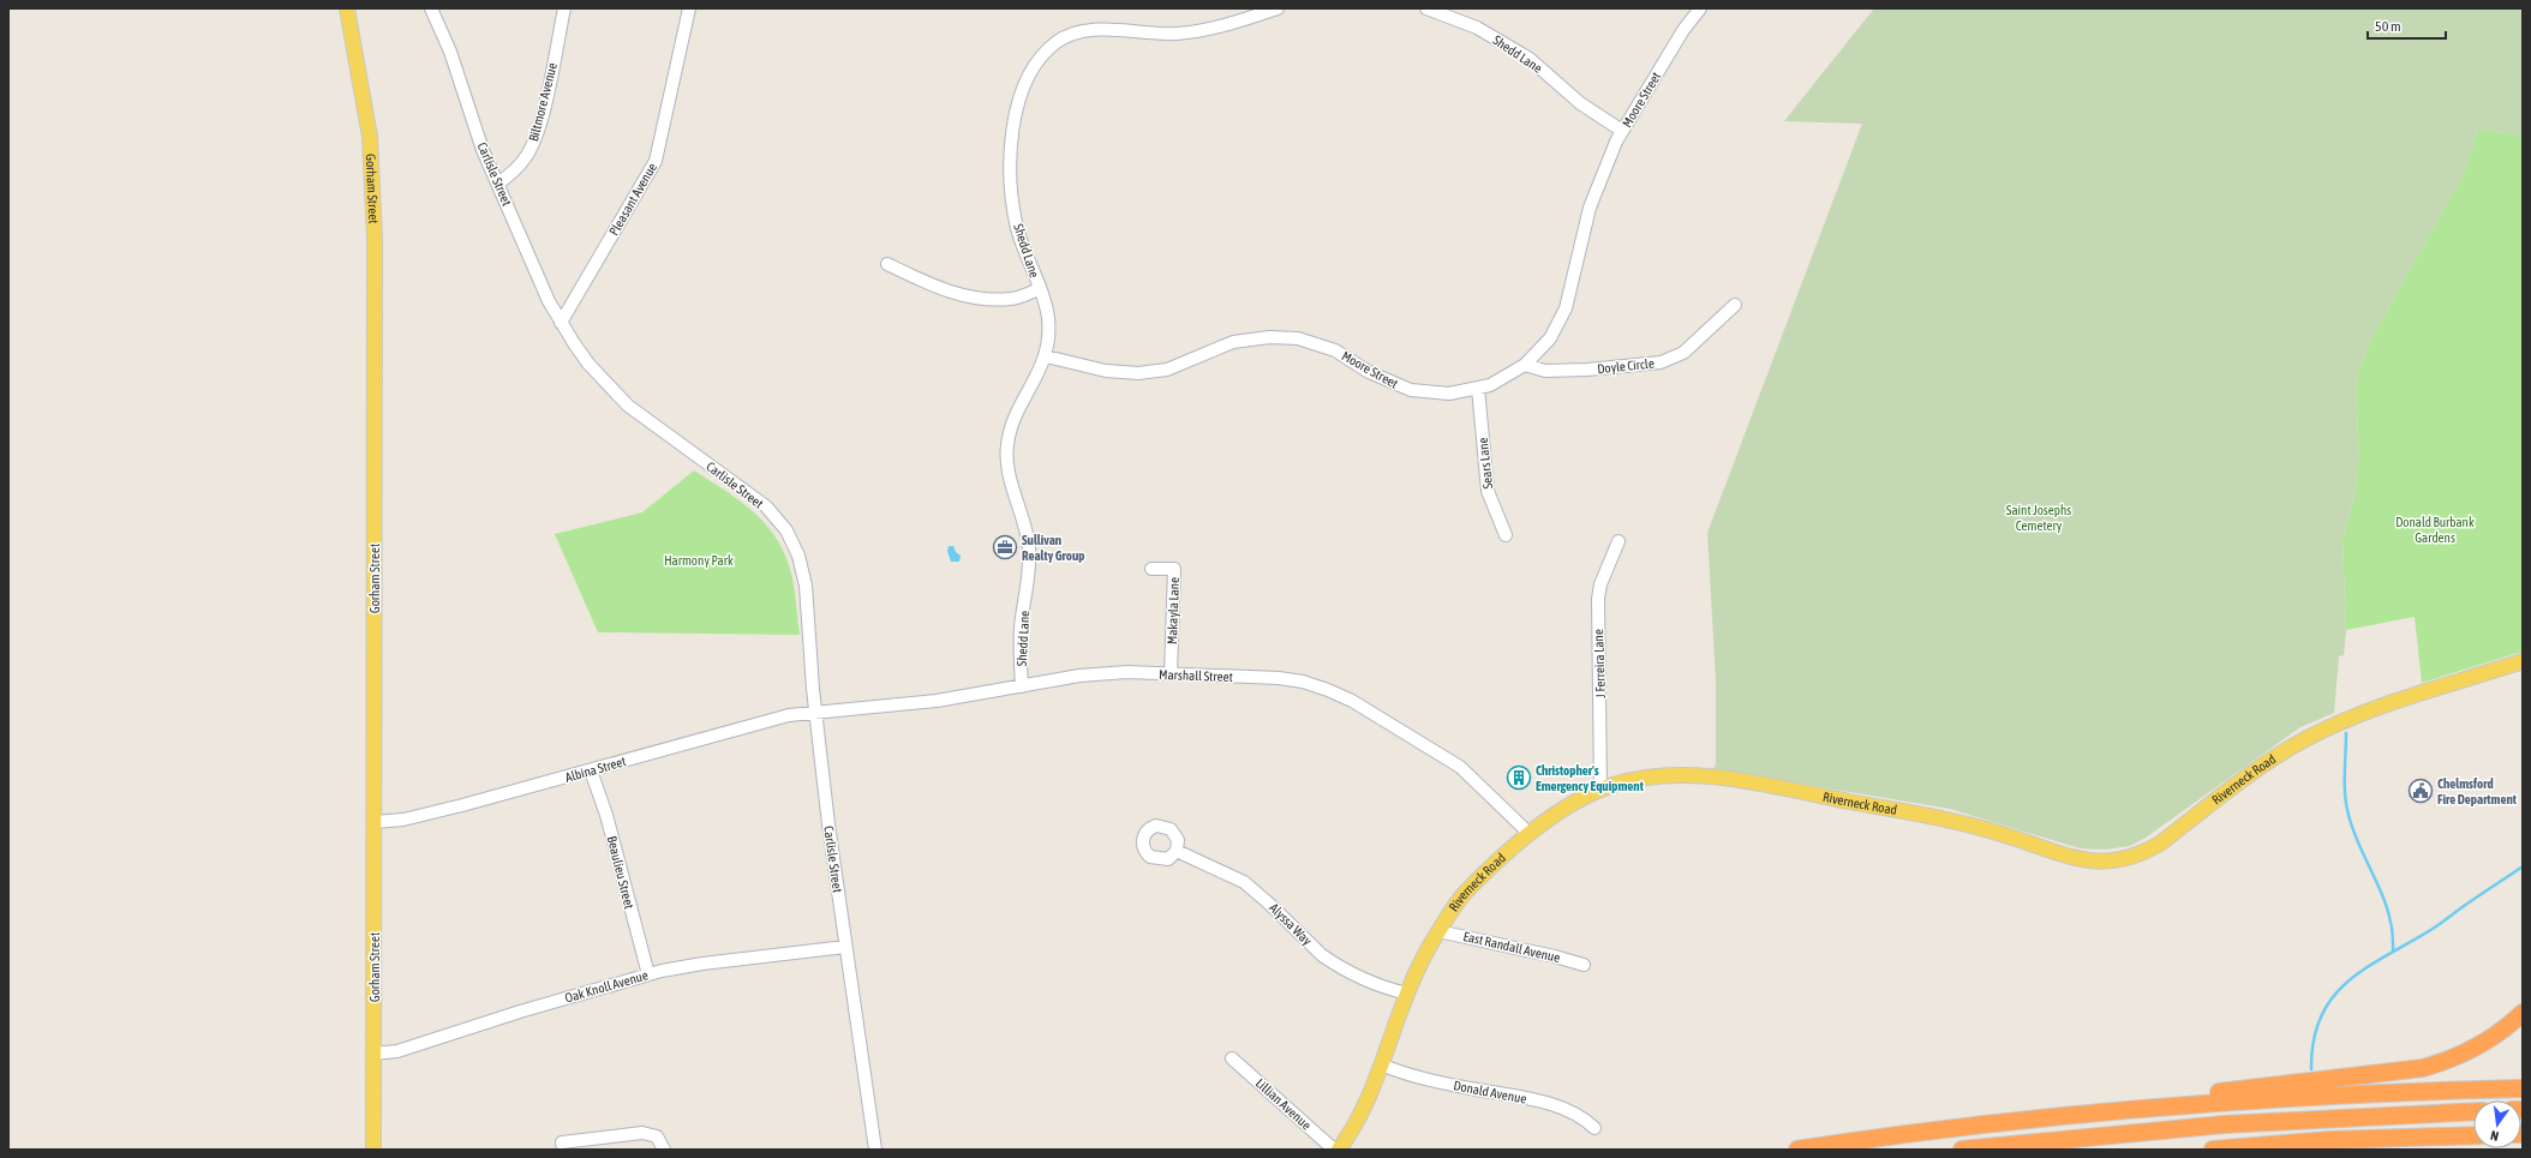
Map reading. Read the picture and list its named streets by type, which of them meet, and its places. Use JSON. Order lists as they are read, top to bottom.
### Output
{
  "streets": {
    "main road": ["Gorham Street", "Riverneck Road"],
    "street": [
      "Shedd Lane",
      "Moore Street",
      "Biltmore Avenue",
      "Carlisle Street",
      "Pleasant Avenue",
      "Doyle Circle",
      "Sears Lane",
      "Makayla Lane",
      "J Ferreira Lane",
      "Marshall Street",
      "Albina Street",
      "Beaulieu Street",
      "Alyssa Way",
      "East Randall Avenue",
      "Oak Knoll Avenue",
      "Donald Avenue",
      "Lillian Avenue"
    ]
  },
  "crossings": [
    ["Shedd Lane", "Moore Street"],
    ["Shedd Lane", "Marshall Street"],
    ["Moore Street", "Doyle Circle"],
    ["Moore Street", "Sears Lane"],
    ["Biltmore Avenue", "Carlisle Street"],
    ["Carlisle Street", "Pleasant Avenue"],
    ["Carlisle Street", "Marshall Street"],
    ["Carlisle Street", "Albina Street"],
    ["Carlisle Street", "Oak Knoll Avenue"],
    ["Gorham Street", "Albina Street"],
    ["Gorham Street", "Oak Knoll Avenue"],
    ["Makayla Lane", "Marshall Street"],
    ["J Ferreira Lane", "Riverneck Road"],
    ["Marshall Street", "Albina Street"],
    ["Marshall Street", "Riverneck Road"],
    ["Albina Street", "Beaulieu Street"],
    ["Riverneck Road", "Alyssa Way"],
    ["Riverneck Road", "East Randall Avenue"],
    ["Riverneck Road", "Donald Avenue"],
    ["Beaulieu Street", "Oak Knoll Avenue"]
  ],
  "parks": ["Saint Josephs Cemetery", "Donald Burbank Gardens", "Harmony Park"],
  "places": {
    "office": ["Sullivan Realty Group"],
    "building": ["Christopher's Emergency Equipment"],
    "public building": ["Chelmsford Fire Department"]
  },
  "scale_bar": "50 m",
  "north": "bottom"
}
